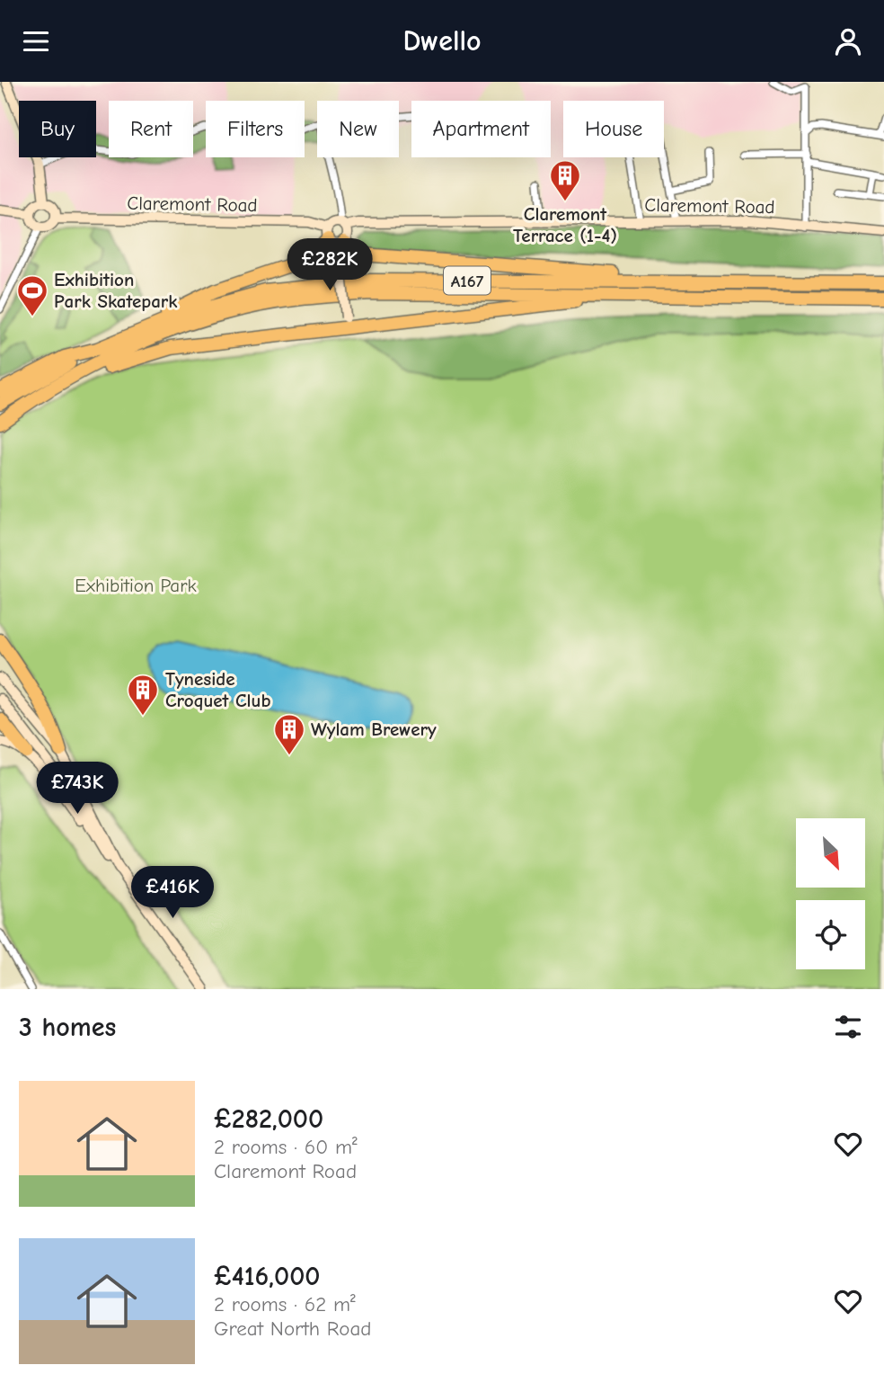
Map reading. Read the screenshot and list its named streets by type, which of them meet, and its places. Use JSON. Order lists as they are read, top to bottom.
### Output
{
  "streets": {
    "highway": ["A167"],
    "main road": ["Claremont Road"]
  },
  "parks": ["Exhibition Park"],
  "places": {
    "building": ["Claremont Terrace (1-4)", "Tyneside Croquet Club", "Wylam Brewery"],
    "sports": ["Exhibition Park Skatepark"]
  },
  "north": "bottom right",
  "page": {
    "header": "Dwello",
    "chip": [
      "Buy",
      "Rent",
      "Filters",
      "New",
      "Apartment",
      "House"
    ],
    "price": ["£282K", "£743K", "£416K"],
    "heading": "3 homes",
    "list": [
      {
        "name": "£282,000",
        "note": "2 rooms · 60 m² · Claremont Road"
      },
      {
        "name": "£416,000",
        "note": "2 rooms · 62 m² · Great North Road"
      }
    ]
  }
}
